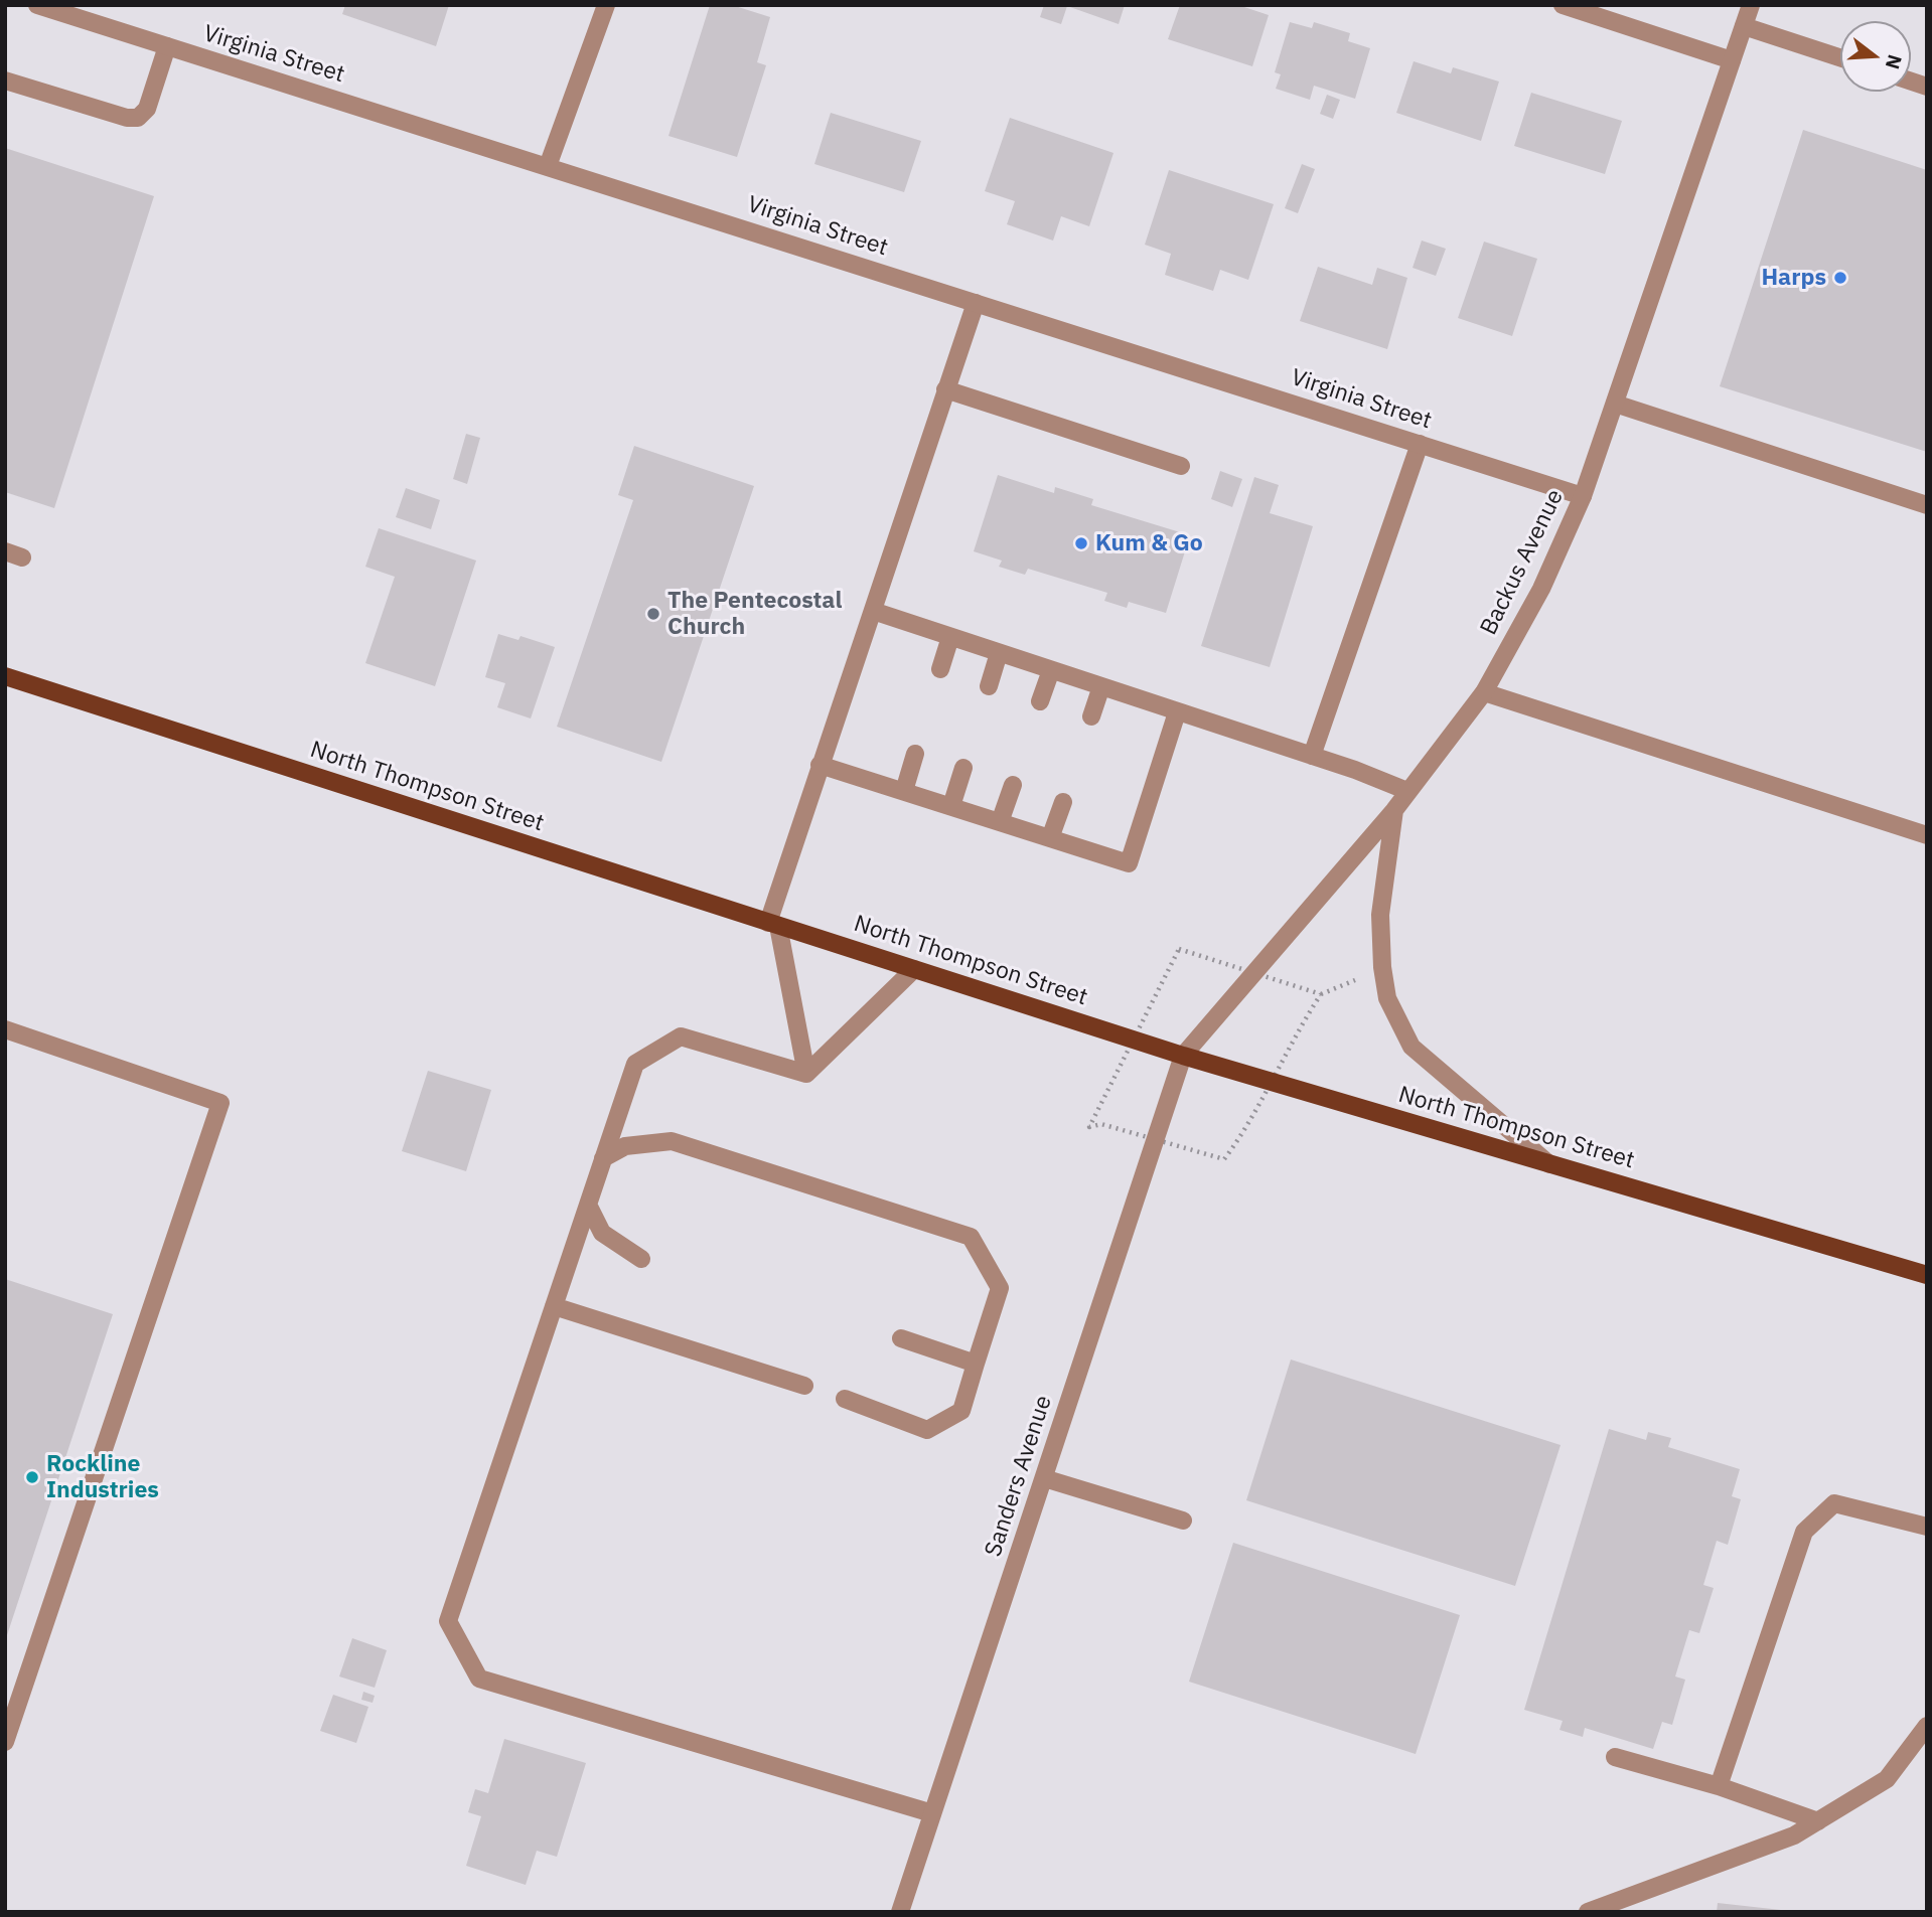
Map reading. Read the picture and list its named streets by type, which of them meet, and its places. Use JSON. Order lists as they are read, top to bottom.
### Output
{
  "streets": {
    "main road": ["North Thompson Street"],
    "street": ["Virginia Street", "Backus Avenue", "Sanders Avenue"]
  },
  "crossings": [
    ["Virginia Street", "Backus Avenue"],
    ["Backus Avenue", "North Thompson Street"],
    ["Backus Avenue", "Sanders Avenue"],
    ["North Thompson Street", "Sanders Avenue"]
  ],
  "places": [
    "Harps",
    "Kum & Go",
    "The Pentecostal Church",
    "Rockline Industries"
  ],
  "north": "right"
}
